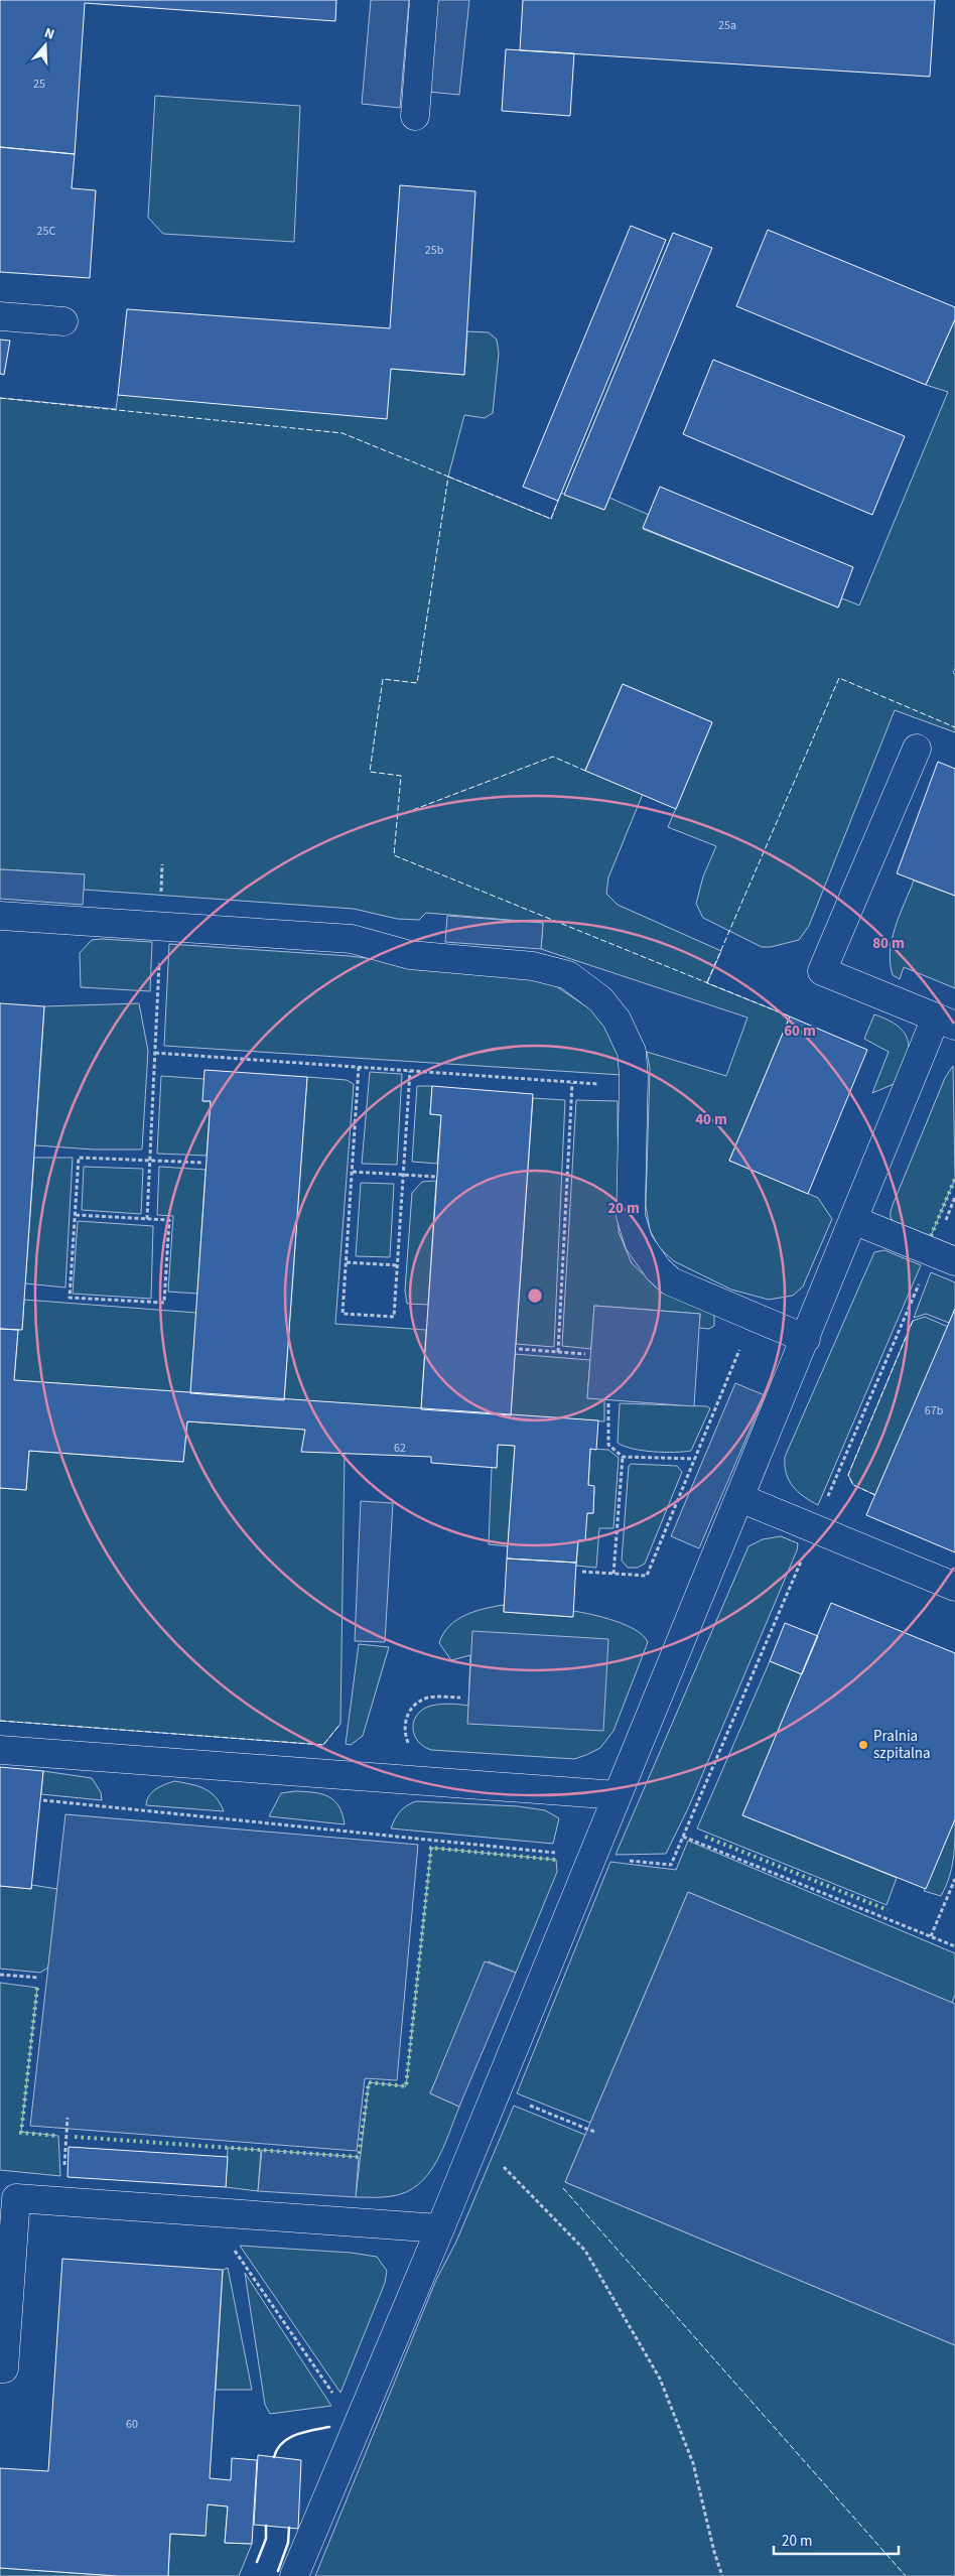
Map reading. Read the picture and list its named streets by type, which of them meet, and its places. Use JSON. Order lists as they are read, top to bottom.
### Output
{
  "places": ["Pralnia szpitalna"],
  "house_numbers": [
    "25a",
    "25",
    "25C",
    "25b",
    "67b",
    "62",
    "60"
  ],
  "scale_bar": "20 m",
  "north": "top",
  "rings": [
    "80 m",
    "60 m",
    "40 m",
    "20 m"
  ]
}
